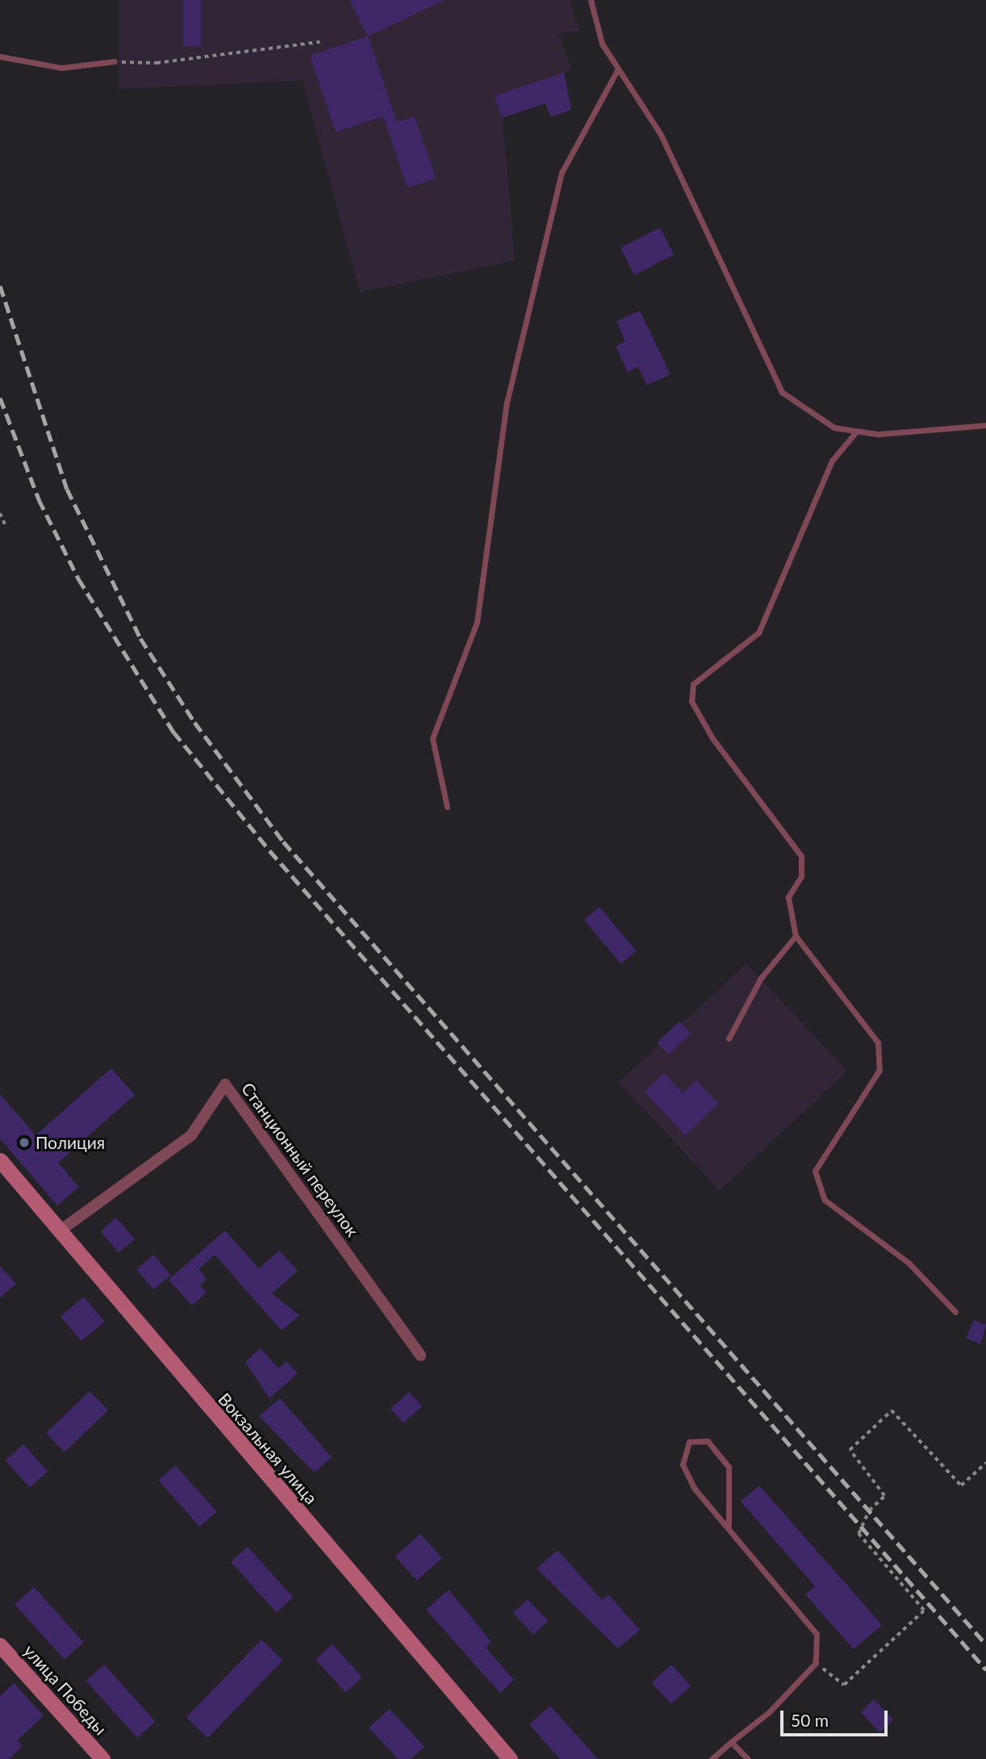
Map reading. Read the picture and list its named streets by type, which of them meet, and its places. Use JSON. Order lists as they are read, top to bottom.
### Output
{
  "streets": {
    "street": ["Станционный переулок", "Вокзальная улица", "улица Победы"]
  },
  "crossings": [
    ["Станционный переулок", "Вокзальная улица"]
  ],
  "places": ["Полиция"],
  "scale_bar": "50 m"
}
